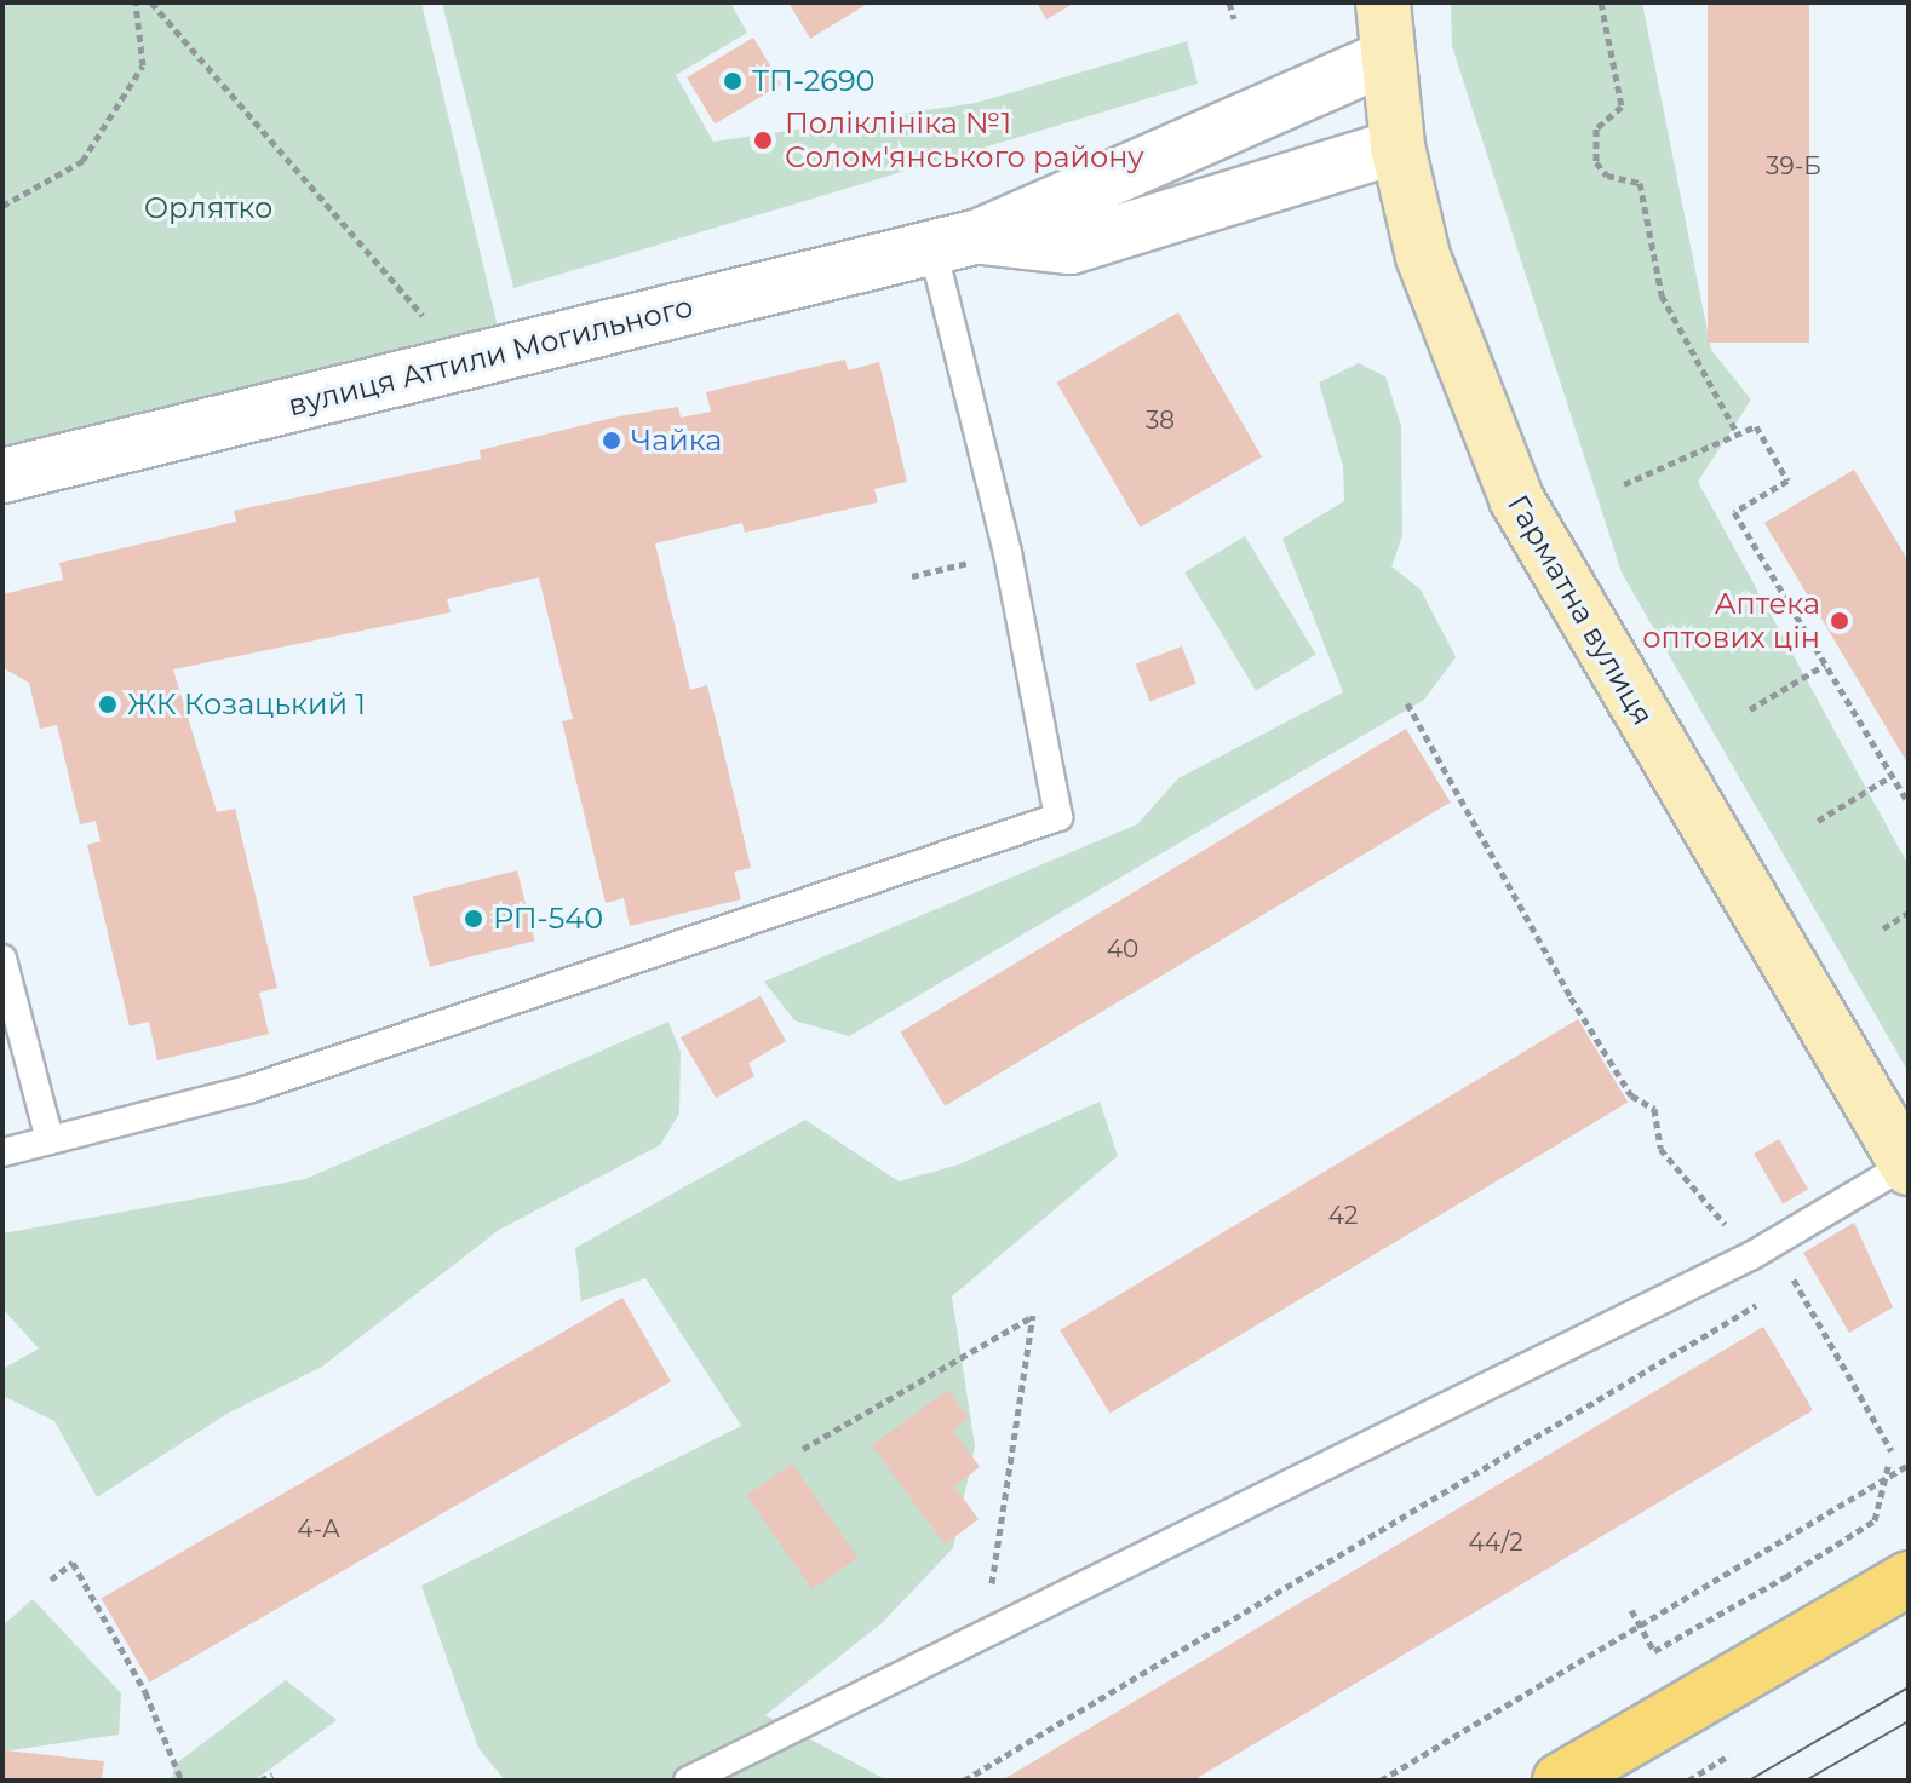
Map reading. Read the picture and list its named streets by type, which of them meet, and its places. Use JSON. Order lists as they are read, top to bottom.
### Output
{
  "streets": {
    "street": ["вулиця Аттили Могильного", "Гарматна вулиця"]
  },
  "crossings": [
    ["вулиця Аттили Могильного", "Гарматна вулиця"]
  ],
  "parks": ["Орлятко"],
  "places": [
    "ТП-2690",
    "Поліклініка №1 Солом'янського району",
    "Чайка",
    "Аптека оптових цін",
    "ЖК Козацький 1",
    "РП-540"
  ],
  "house_numbers": [
    "39-Б",
    "38",
    "40",
    "42",
    "4-А",
    "44/2"
  ]
}
